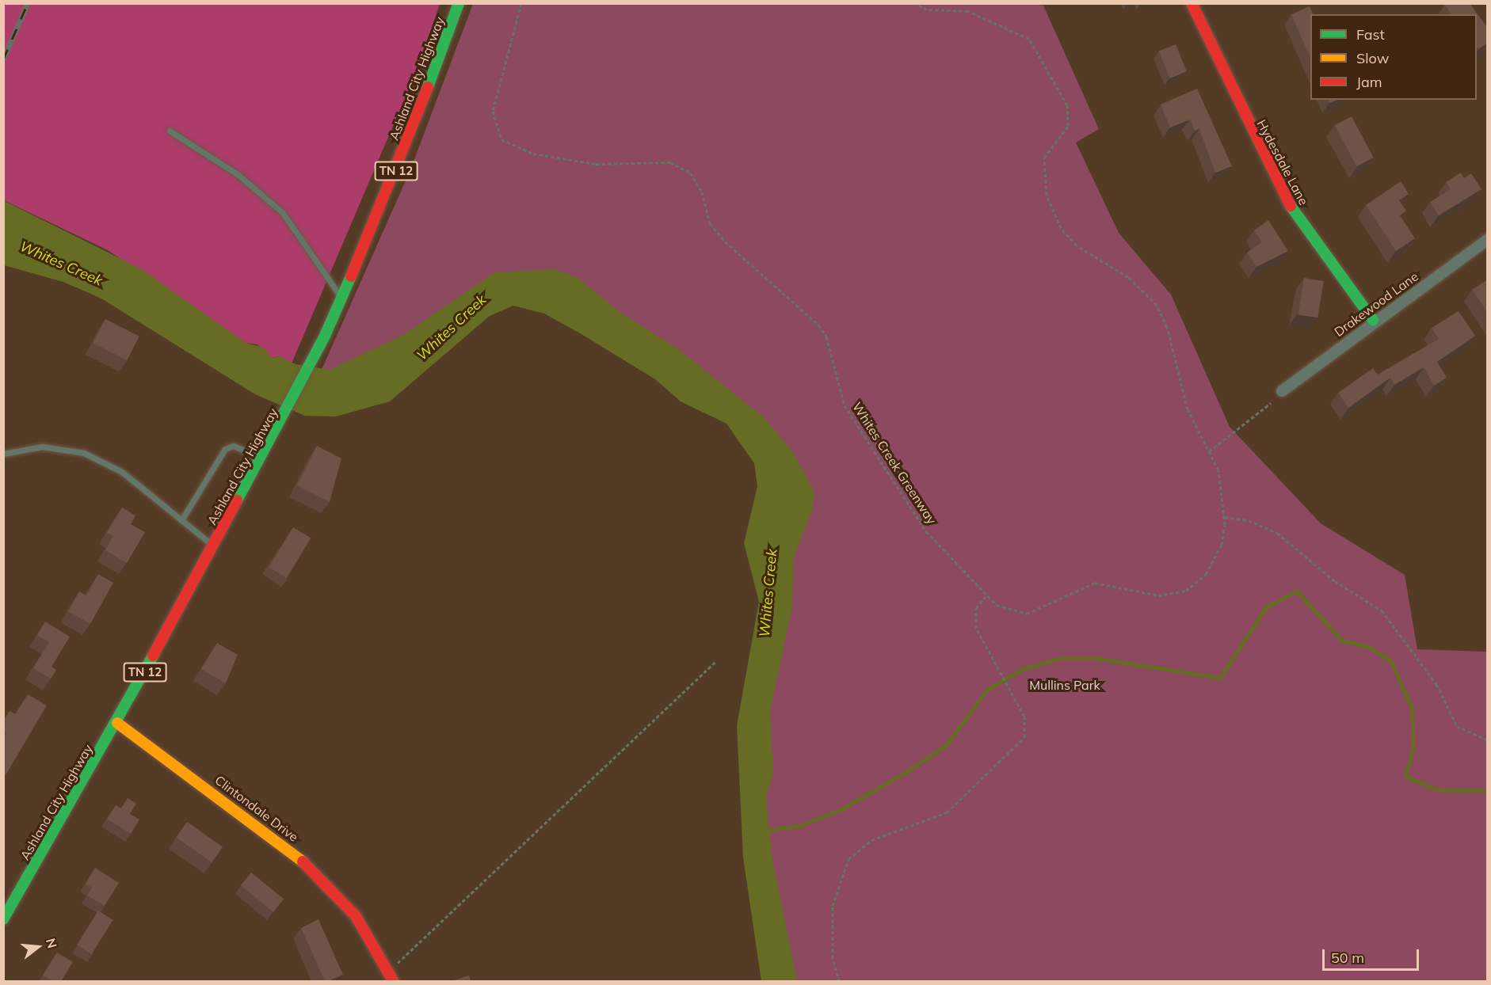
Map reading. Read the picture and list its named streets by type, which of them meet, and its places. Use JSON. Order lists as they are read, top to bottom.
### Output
{
  "streets": {
    "main road": [
      "Ashland City Highway",
      "Hydesdale Lane",
      "TN 12",
      "Clintondale Drive"
    ],
    "street": ["Drakewood Lane"],
    "path": ["Whites Creek Greenway"]
  },
  "crossings": [
    ["Ashland City Highway", "Clintondale Drive"],
    ["Hydesdale Lane", "Drakewood Lane"]
  ],
  "water": ["Whites Creek"],
  "parks": ["Mullins Park"],
  "legend": ["Fast", "Slow", "Jam"],
  "scale_bar": "50 m",
  "north": "right"
}
